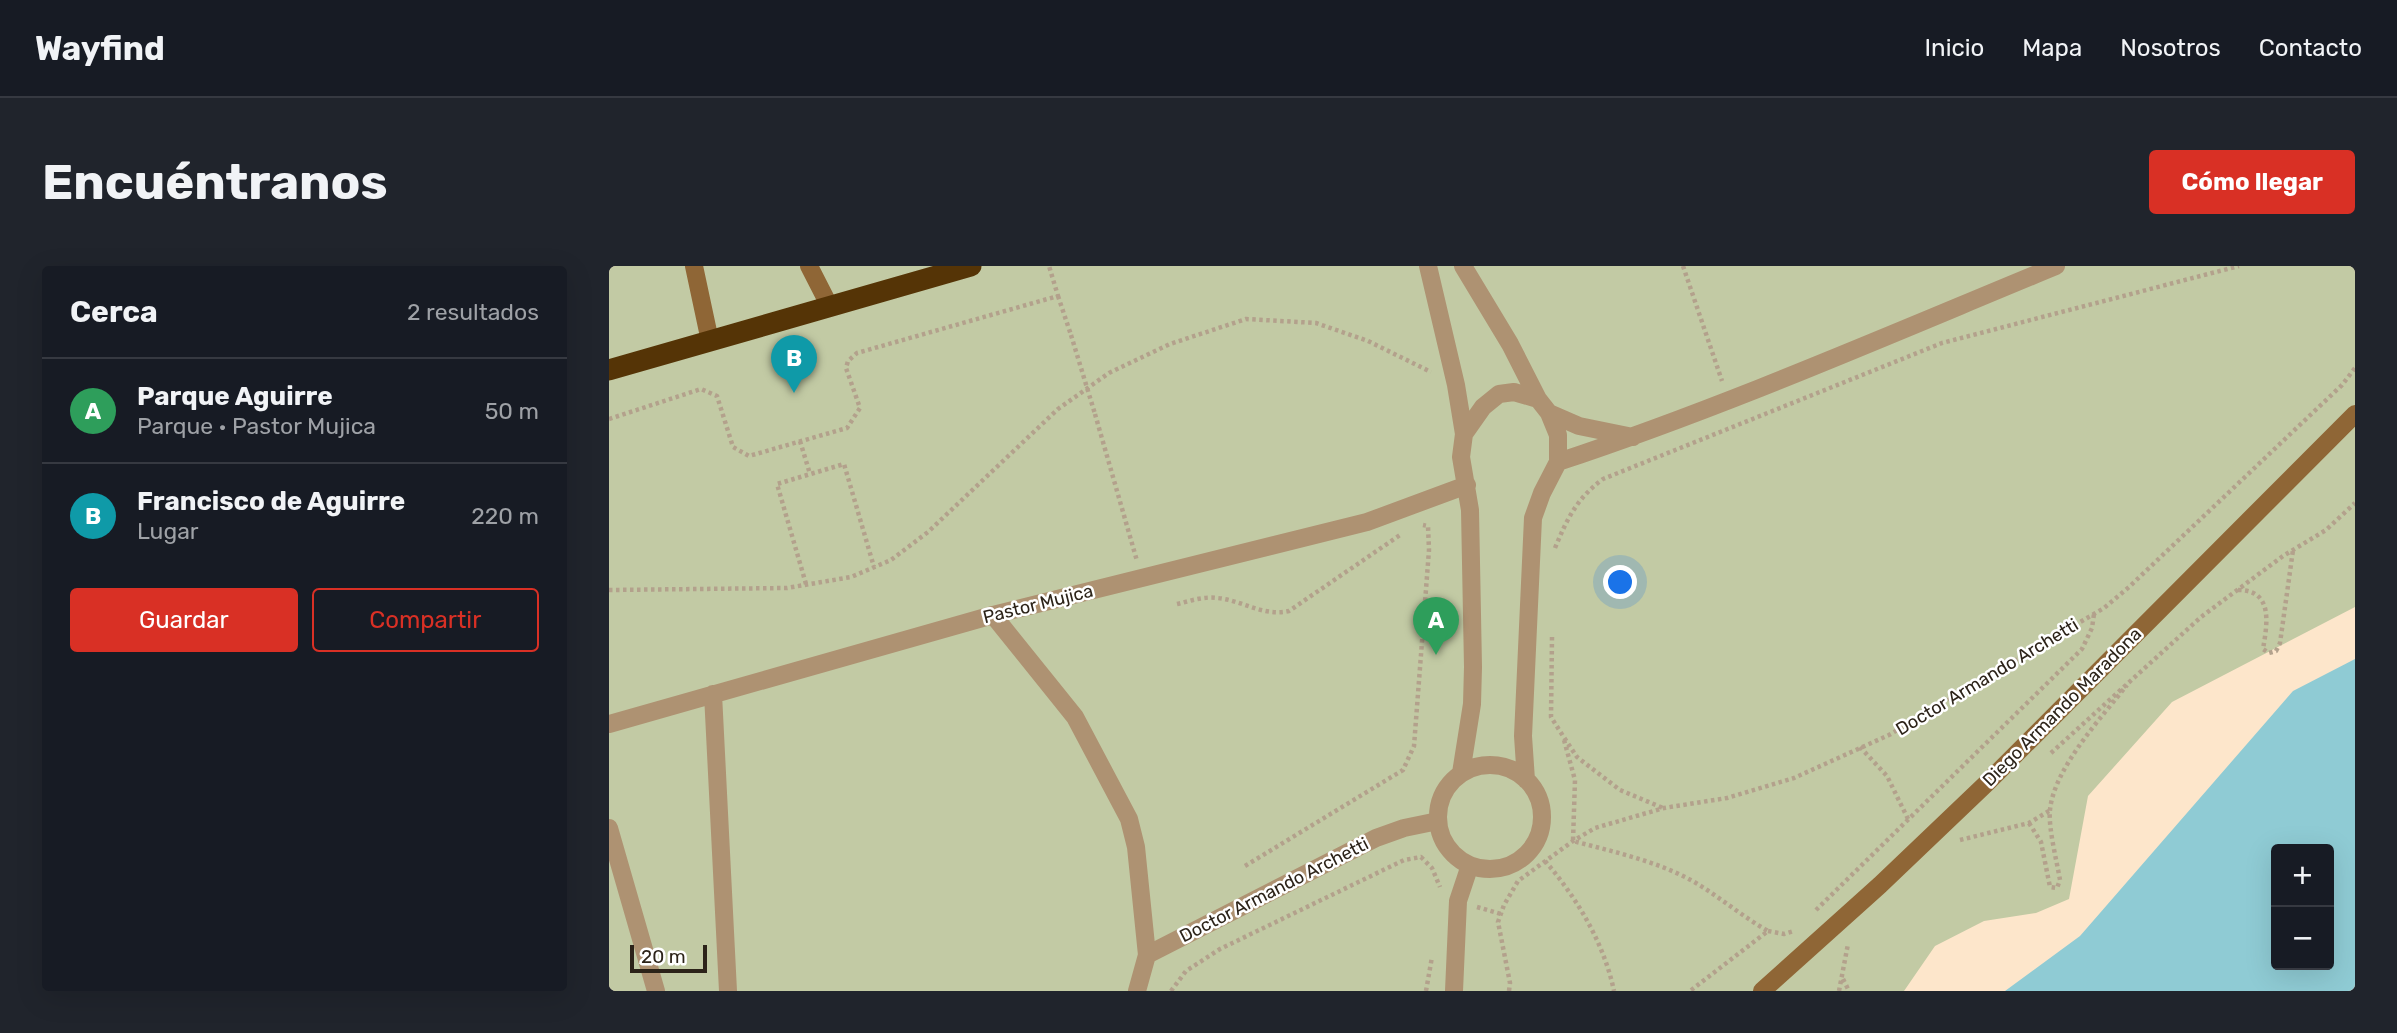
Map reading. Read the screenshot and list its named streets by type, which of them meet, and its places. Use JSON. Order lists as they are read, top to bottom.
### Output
{
  "streets": {
    "main road": ["Diego Armando Maradona"],
    "street": ["Pastor Mujica", "Doctor Armando Archetti"]
  },
  "scale_bar": "20 m",
  "page": {
    "header": "Wayfind",
    "nav": [
      "Inicio",
      "Mapa",
      "Nosotros",
      "Contacto"
    ],
    "buttons": [
      "Cómo llegar",
      ["Guardar", "Compartir"]
    ],
    "title": "Encuéntranos",
    "heading": ["Cerca", "2 resultados"],
    "pins": ["B", "A"],
    "list": [
      {
        "mark": "A",
        "name": "Parque Aguirre",
        "note": "Parque · Pastor Mujica",
        "value": "50 m"
      },
      {
        "mark": "B",
        "name": "Francisco de Aguirre",
        "note": "Lugar",
        "value": "220 m"
      }
    ],
    "map_buttons": ["+", "−"],
    "scale": "20 m"
  }
}
